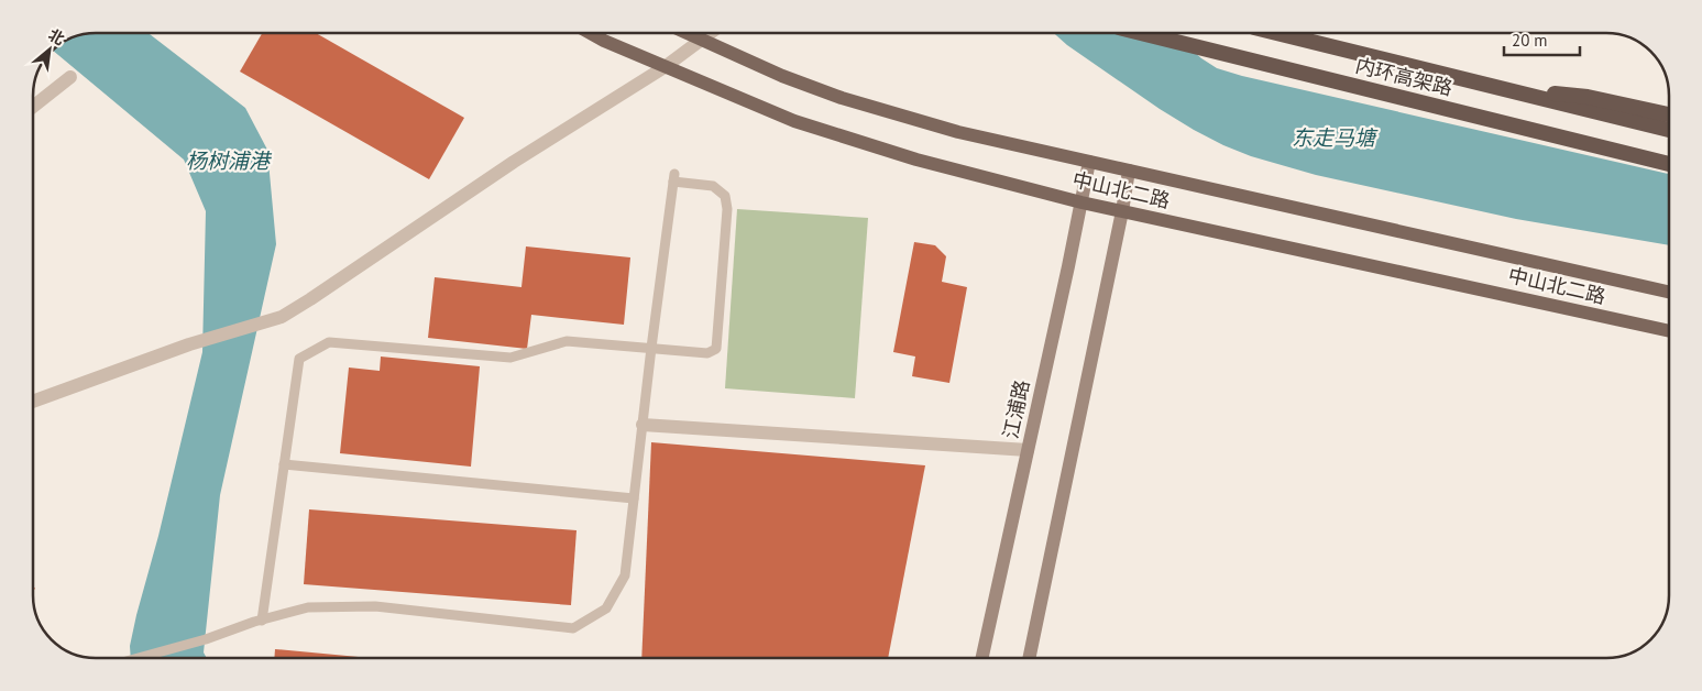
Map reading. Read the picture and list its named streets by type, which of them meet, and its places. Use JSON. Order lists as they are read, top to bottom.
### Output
{
  "streets": {
    "highway": ["内环高架路"],
    "main road": ["中山北二路", "江浦路"]
  },
  "crossings": [
    ["中山北二路", "江浦路"]
  ],
  "water": ["东走马塘", "杨树浦港"],
  "scale_bar": "20 m",
  "north": "top right"
}
